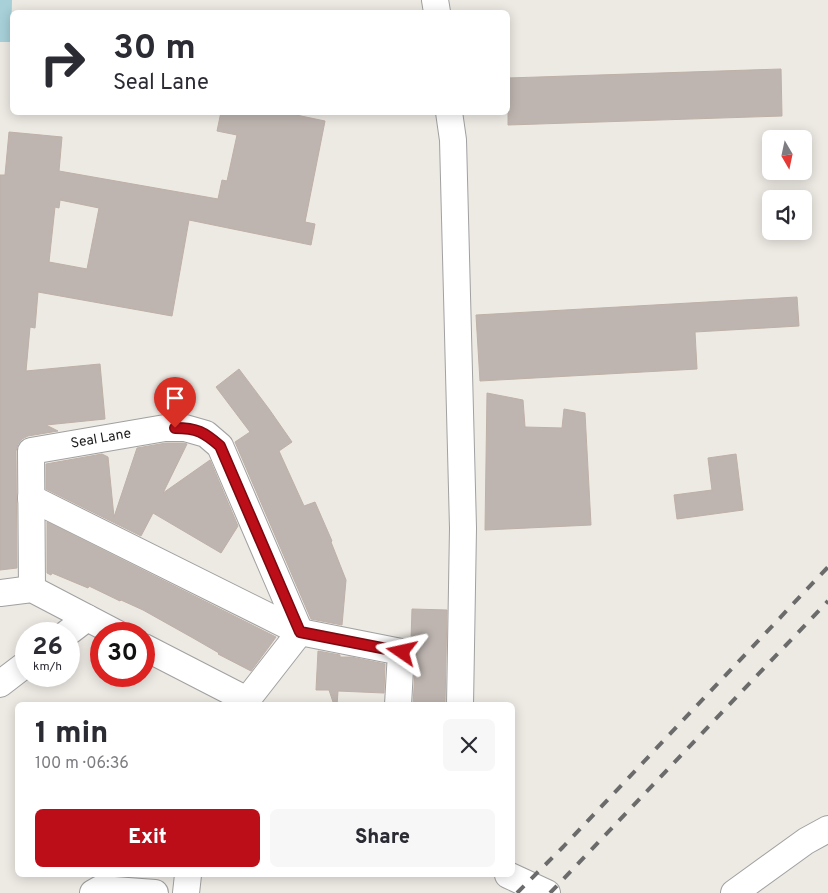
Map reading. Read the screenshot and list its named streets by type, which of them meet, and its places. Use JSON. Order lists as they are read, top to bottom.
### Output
{
  "streets": {
    "street": ["Seal Lane"]
  },
  "north": "bottom",
  "page": {
    "turn": ["30 m", "Seal Lane"],
    "speed": "26 km/h",
    "limit": "30",
    "heading": ["1 min", "100 m · 06:36"],
    "buttons": ["Exit", "Share"]
  }
}
